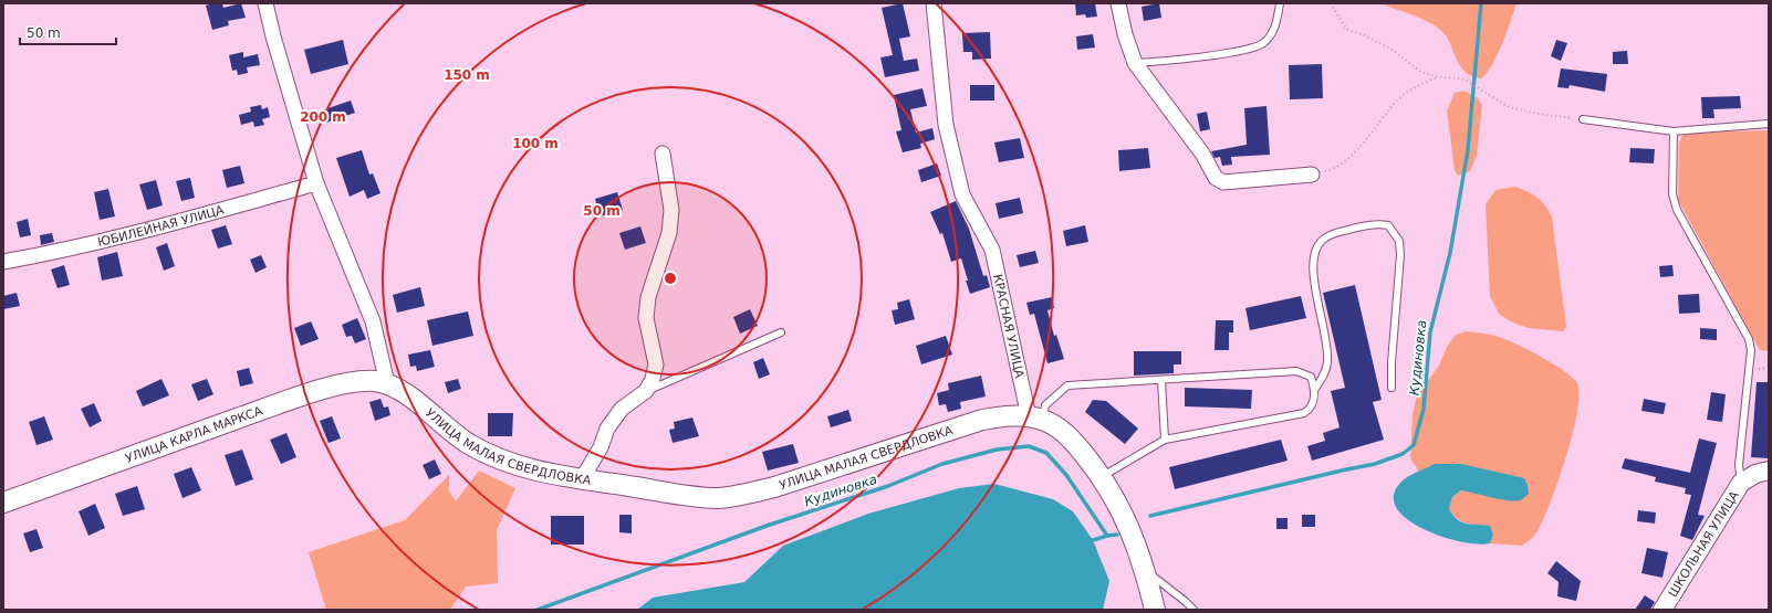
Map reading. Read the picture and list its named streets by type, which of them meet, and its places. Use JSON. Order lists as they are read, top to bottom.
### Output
{
  "streets": {
    "main road": ["УЛИЦА КАРЛА МАРКСА", "УЛИЦА МАЛАЯ СВЕРДЛОВКА"],
    "street": ["ЮБИЛЕЙНАЯ УЛИЦА", "КРАСНАЯ УЛИЦА", "ШКОЛЬНАЯ УЛИЦА"]
  },
  "crossings": [
    ["КРАСНАЯ УЛИЦА", "УЛИЦА МАЛАЯ СВЕРДЛОВКА"],
    ["УЛИЦА КАРЛА МАРКСА", "УЛИЦА МАЛАЯ СВЕРДЛОВКА"]
  ],
  "water": ["Кудиновка"],
  "scale_bar": "50 m",
  "rings": [
    "150 m",
    "200 m",
    "100 m",
    "50 m"
  ]
}
